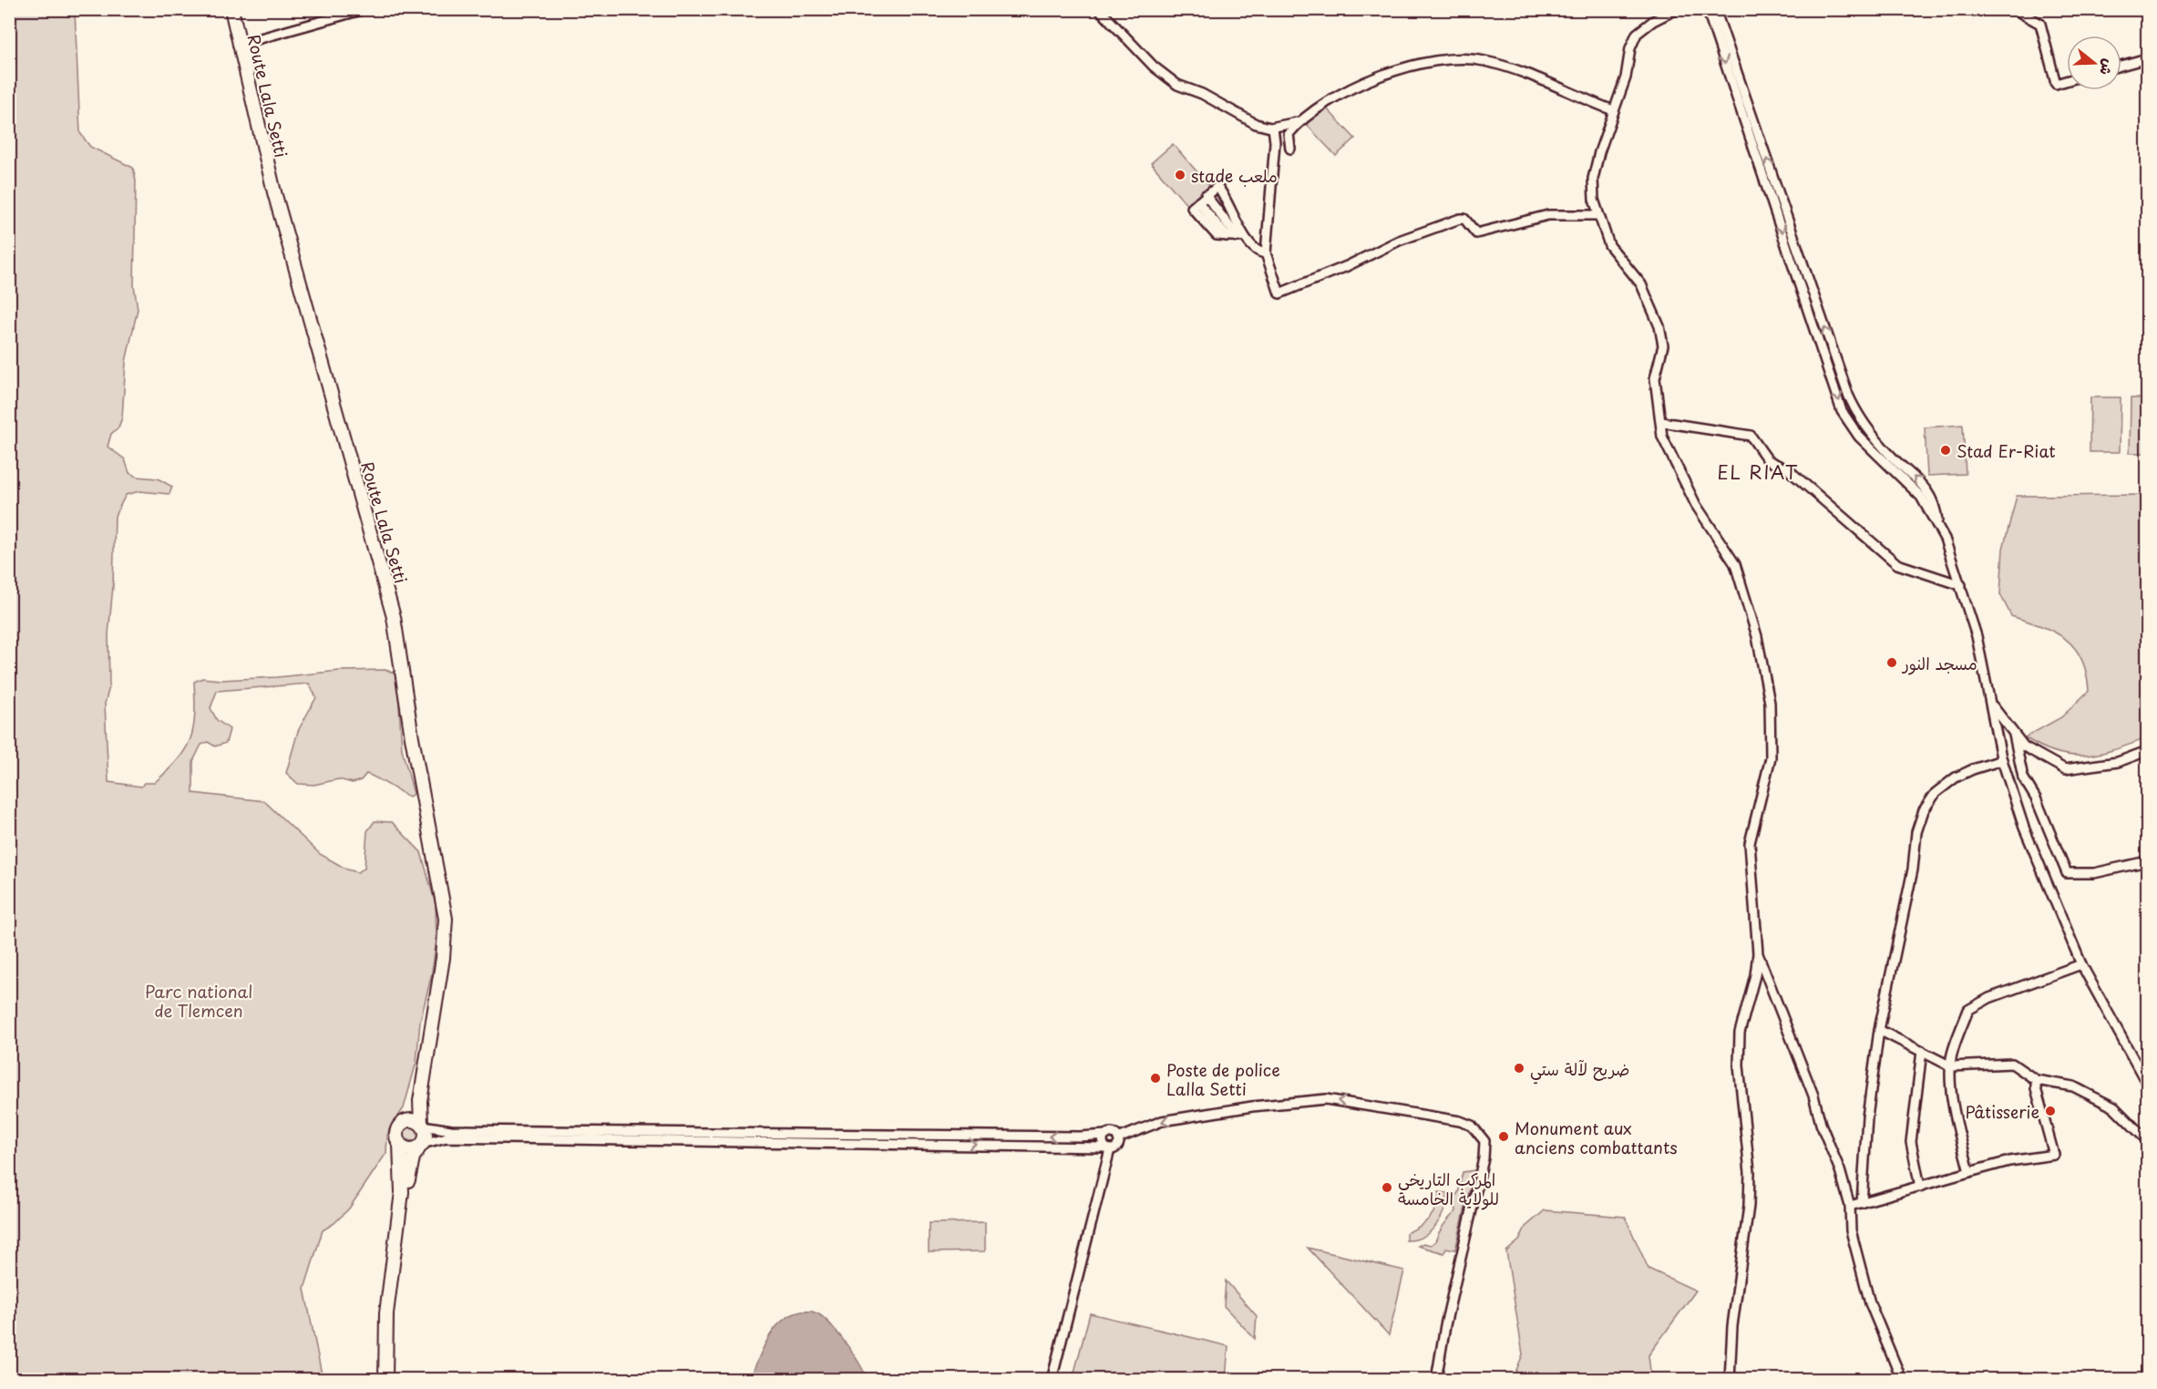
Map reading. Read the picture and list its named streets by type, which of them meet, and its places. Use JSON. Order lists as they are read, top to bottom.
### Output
{
  "streets": {
    "main road": ["Route Lala Setti"]
  },
  "districts": ["EL RIAT"],
  "parks": ["Parc national de Tlemcen"],
  "places": [
    "stade ملعب",
    "Stad Er-Riat",
    "مسجد النور",
    "ضريح لآلة ستي",
    "Poste de police Lalla Setti",
    "Pâtisserie",
    "Monument aux anciens combattants",
    "المركب التاريخي للولاية الخامسة"
  ],
  "north": "right"
}
